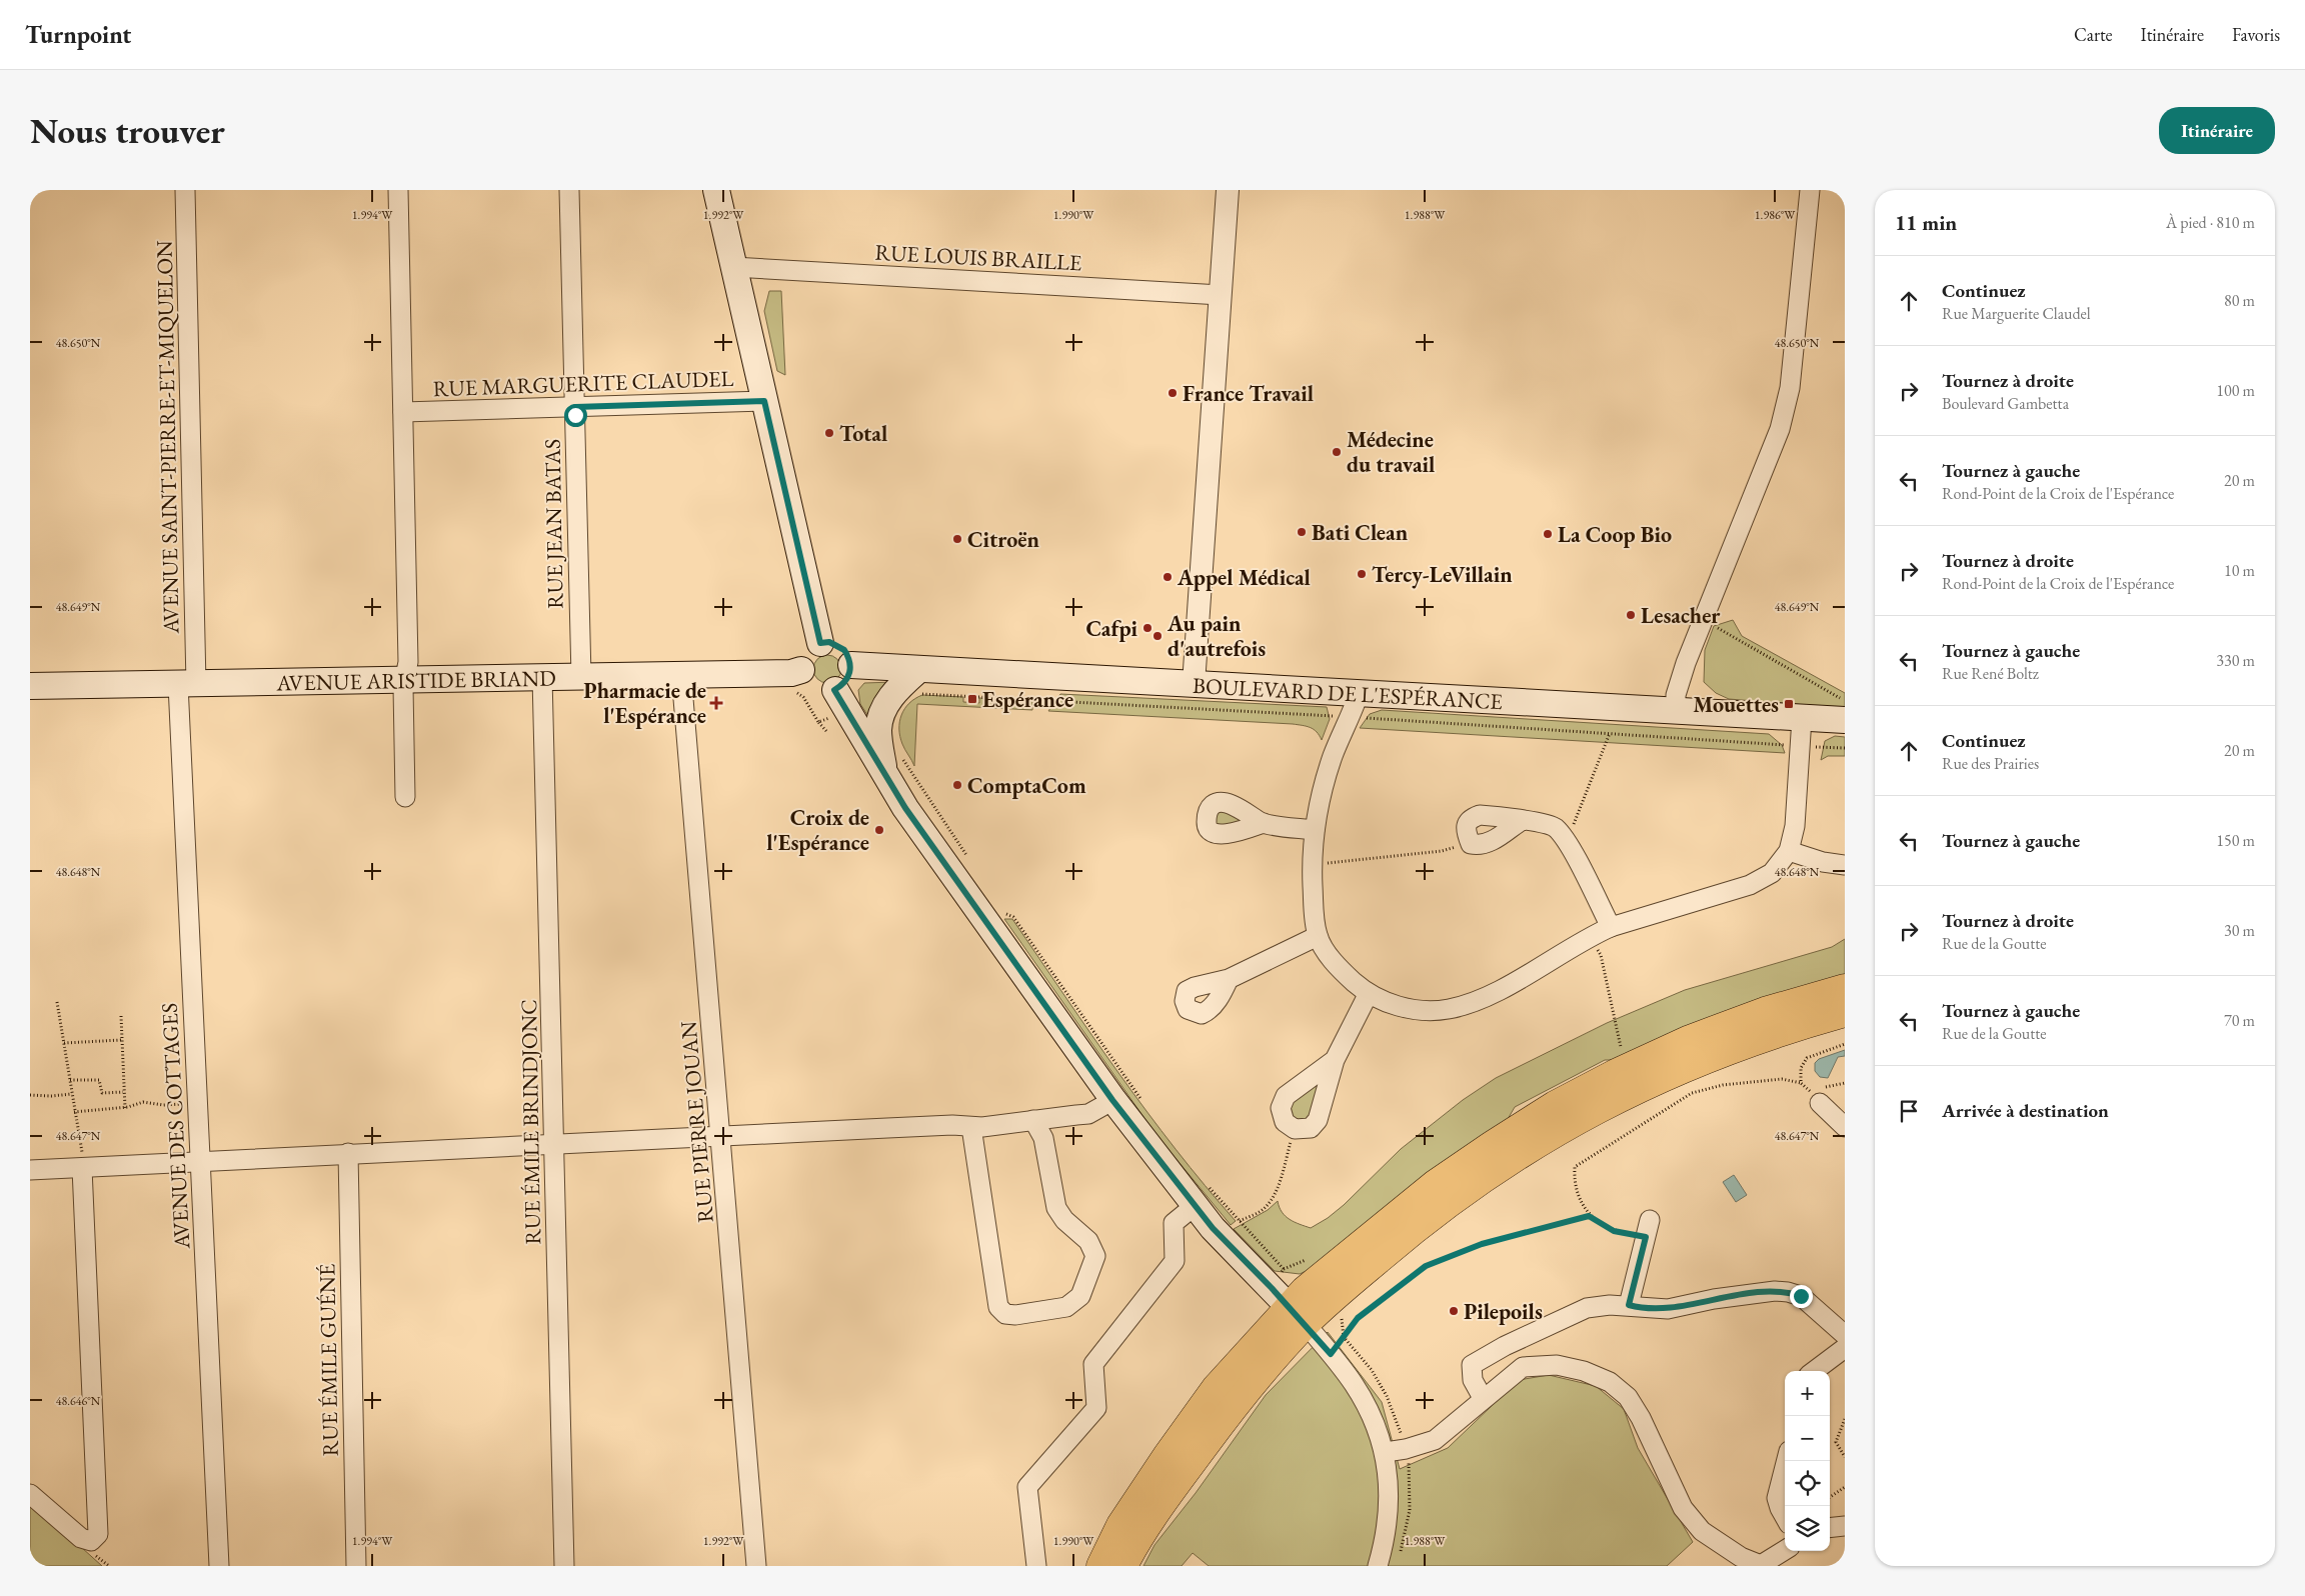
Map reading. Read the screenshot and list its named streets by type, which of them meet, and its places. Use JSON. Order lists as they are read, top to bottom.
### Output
{
  "streets": {
    "main road": ["AVENUE ARISTIDE BRIAND", "BOULEVARD DE L'ESPÉRANCE"],
    "street": [
      "RUE LOUIS BRAILLE",
      "RUE MARGUERITE CLAUDEL",
      "AVENUE SAINT-PIERRE-ET-MIQUELON",
      "RUE JEAN BATAS",
      "RUE ÉMILE BRINDJONC",
      "RUE PIERRE JOUAN",
      "AVENUE DES COTTAGES",
      "RUE ÉMILE GUÉNÉ"
    ]
  },
  "crossings": [
    ["RUE MARGUERITE CLAUDEL", "RUE JEAN BATAS"],
    ["AVENUE SAINT-PIERRE-ET-MIQUELON", "AVENUE ARISTIDE BRIAND"],
    ["AVENUE SAINT-PIERRE-ET-MIQUELON", "AVENUE DES COTTAGES"],
    ["RUE JEAN BATAS", "AVENUE ARISTIDE BRIAND"],
    ["AVENUE ARISTIDE BRIAND", "RUE ÉMILE BRINDJONC"],
    ["AVENUE ARISTIDE BRIAND", "RUE PIERRE JOUAN"],
    ["AVENUE ARISTIDE BRIAND", "AVENUE DES COTTAGES"]
  ],
  "places": {
    "other": [
      "France Travail",
      "Total",
      "Médecine du travail",
      "Bati Clean",
      "La Coop Bio",
      "Citroën",
      "Tercy-LeVillain",
      "Appel Médical",
      "Lesacher",
      "Cafpi",
      "Au pain d'autrefois",
      "ComptaCom",
      "Croix de l'Espérance",
      "Pilepoils"
    ],
    "transit": ["Espérance", "Mouettes"],
    "health": ["Pharmacie de l'Espérance"]
  },
  "page": {
    "header": "Turnpoint",
    "nav": ["Carte", "Itinéraire", "Favoris"],
    "buttons": "Itinéraire",
    "title": "Nous trouver",
    "heading": ["11 min", "À pied · 810 m"],
    "list": [
      ["Continuez", "Rue Marguerite Claudel", "80 m"],
      ["Tournez à droite", "Boulevard Gambetta", "100 m"],
      ["Tournez à gauche", "Rond-Point de la Croix de l'Espérance", "20 m"],
      ["Tournez à droite", "Rond-Point de la Croix de l'Espérance", "10 m"],
      ["Tournez à gauche", "Rue René Boltz", "330 m"],
      ["Continuez", "Rue des Prairies", "20 m"],
      ["Tournez à gauche", "150 m"],
      ["Tournez à droite", "Rue de la Goutte", "30 m"],
      ["Tournez à gauche", "Rue de la Goutte", "70 m"],
      "Arrivée à destination"
    ],
    "map_buttons": ["+", "−"]
  },
  "coordinates": [
    "1.994°W",
    "1.992°W",
    "1.990°W",
    "1.988°W",
    "1.986°W",
    "48.650°N",
    "48.649°N",
    "48.648°N",
    "48.647°N",
    "48.646°N"
  ]
}
